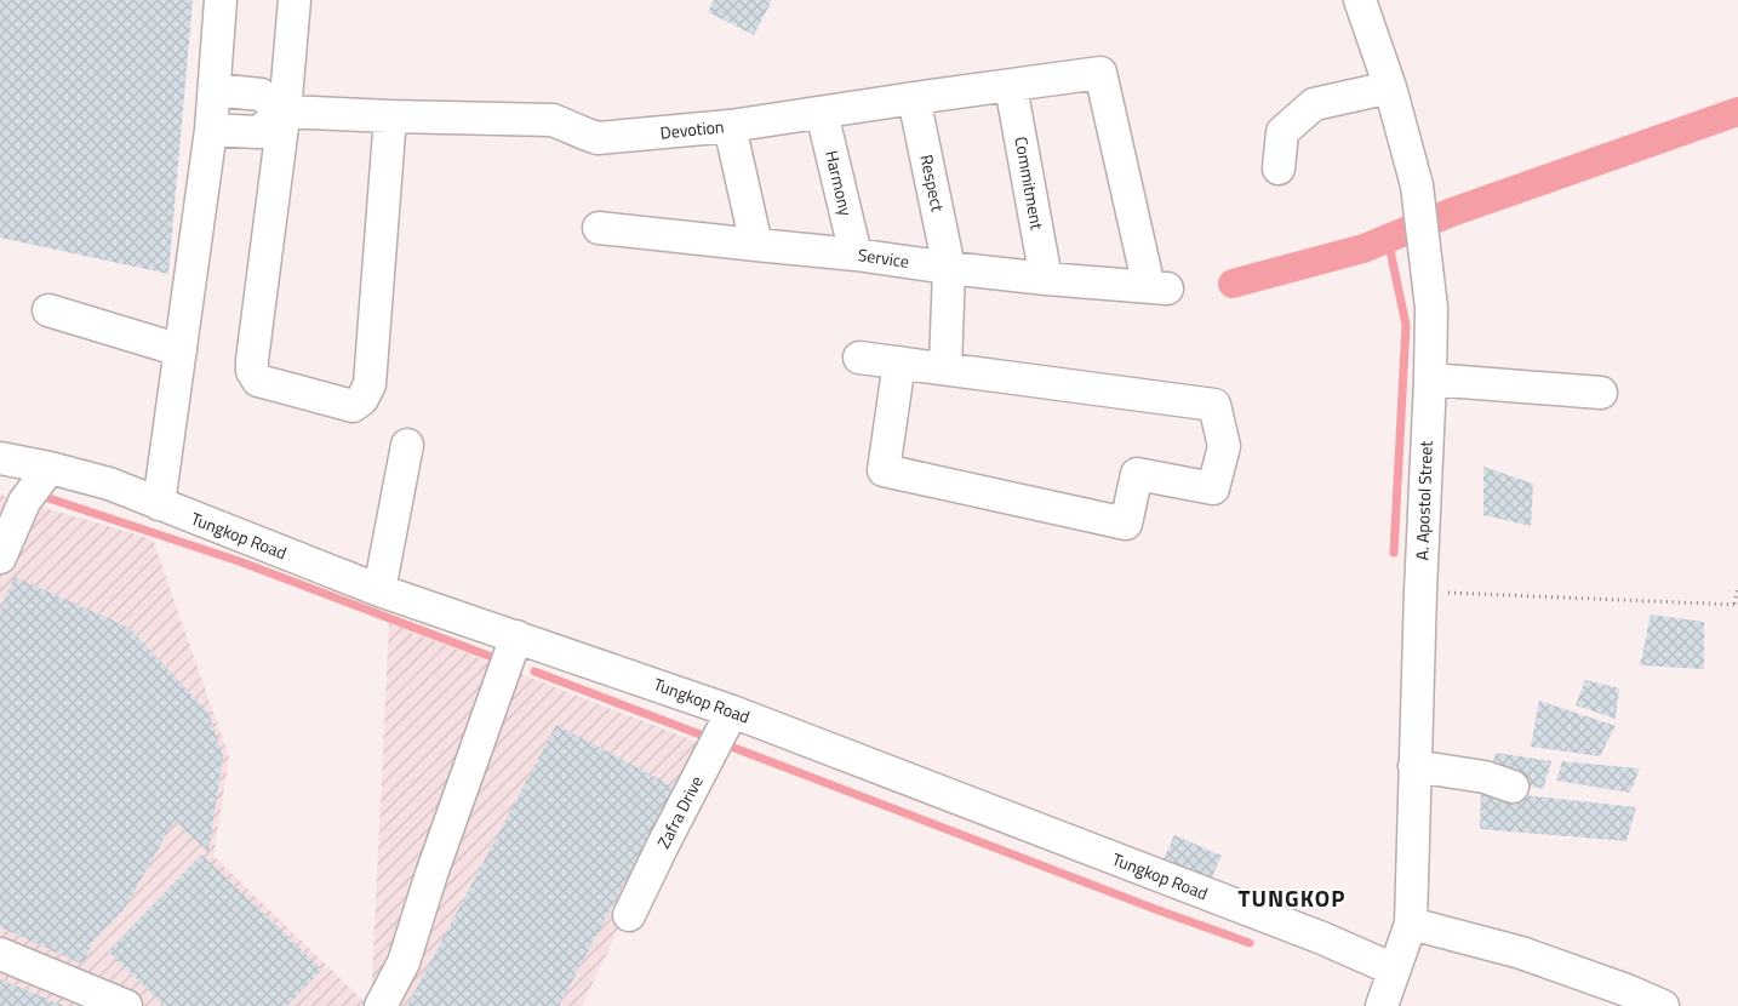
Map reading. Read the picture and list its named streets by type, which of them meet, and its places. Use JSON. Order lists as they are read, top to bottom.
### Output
{
  "streets": {
    "street": [
      "Devotion",
      "Harmony",
      "Respect",
      "Commitment",
      "Service",
      "A. Apostol Street",
      "Tungkop Road",
      "Zafra Drive"
    ]
  },
  "crossings": [
    ["Devotion", "Harmony"],
    ["Devotion", "Respect"],
    ["Devotion", "Commitment"],
    ["Devotion", "Service"],
    ["Harmony", "Service"],
    ["Respect", "Service"],
    ["Commitment", "Service"],
    ["A. Apostol Street", "Tungkop Road"],
    ["Tungkop Road", "Zafra Drive"]
  ],
  "districts": ["TUNGKOP"]
}
